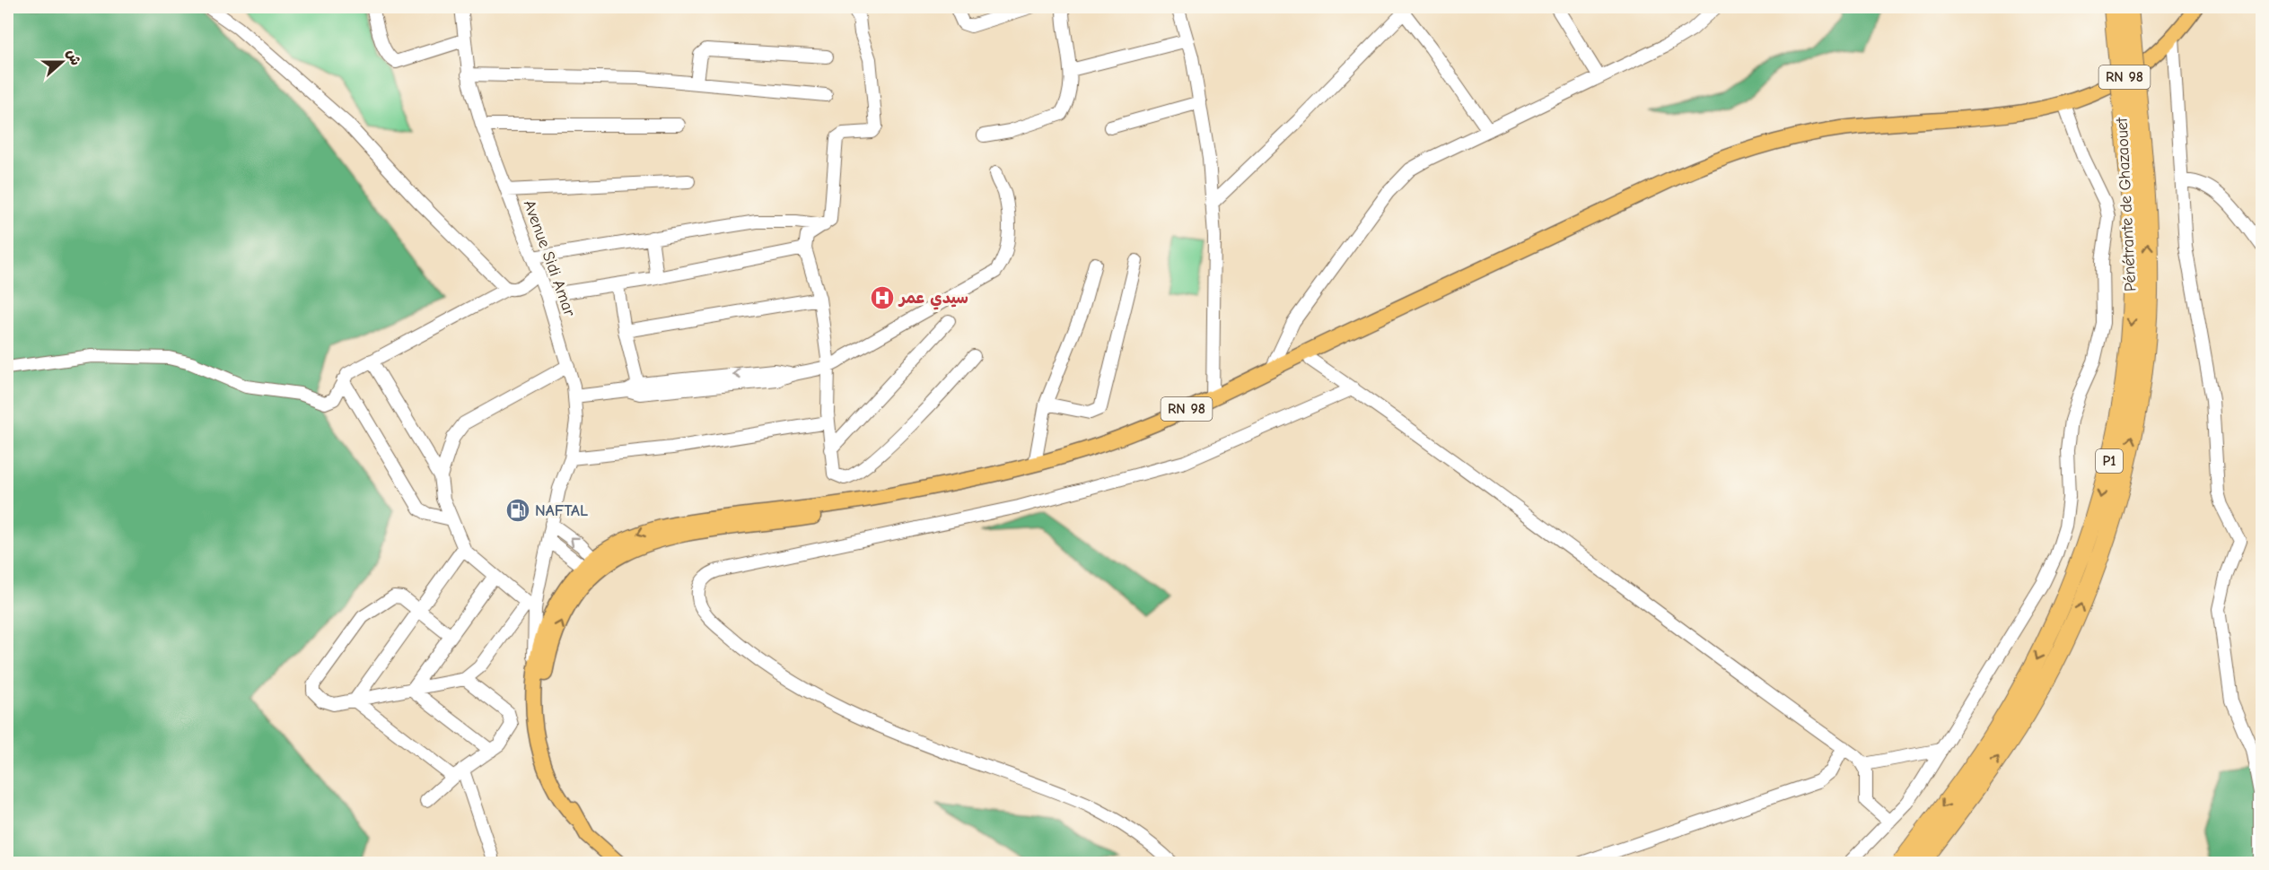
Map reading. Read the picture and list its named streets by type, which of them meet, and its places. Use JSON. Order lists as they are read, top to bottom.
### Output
{
  "streets": {
    "highway": ["Pénétrante de Ghazaouet", "P1"],
    "main road": ["RN 98"],
    "street": ["Avenue Sidi Amar"]
  },
  "crossings": [
    ["RN 98", "Avenue Sidi Amar"]
  ],
  "places": {
    "hospital": ["سيدي عمر"],
    "fuel station": ["NAFTAL"]
  },
  "north": "right"
}
